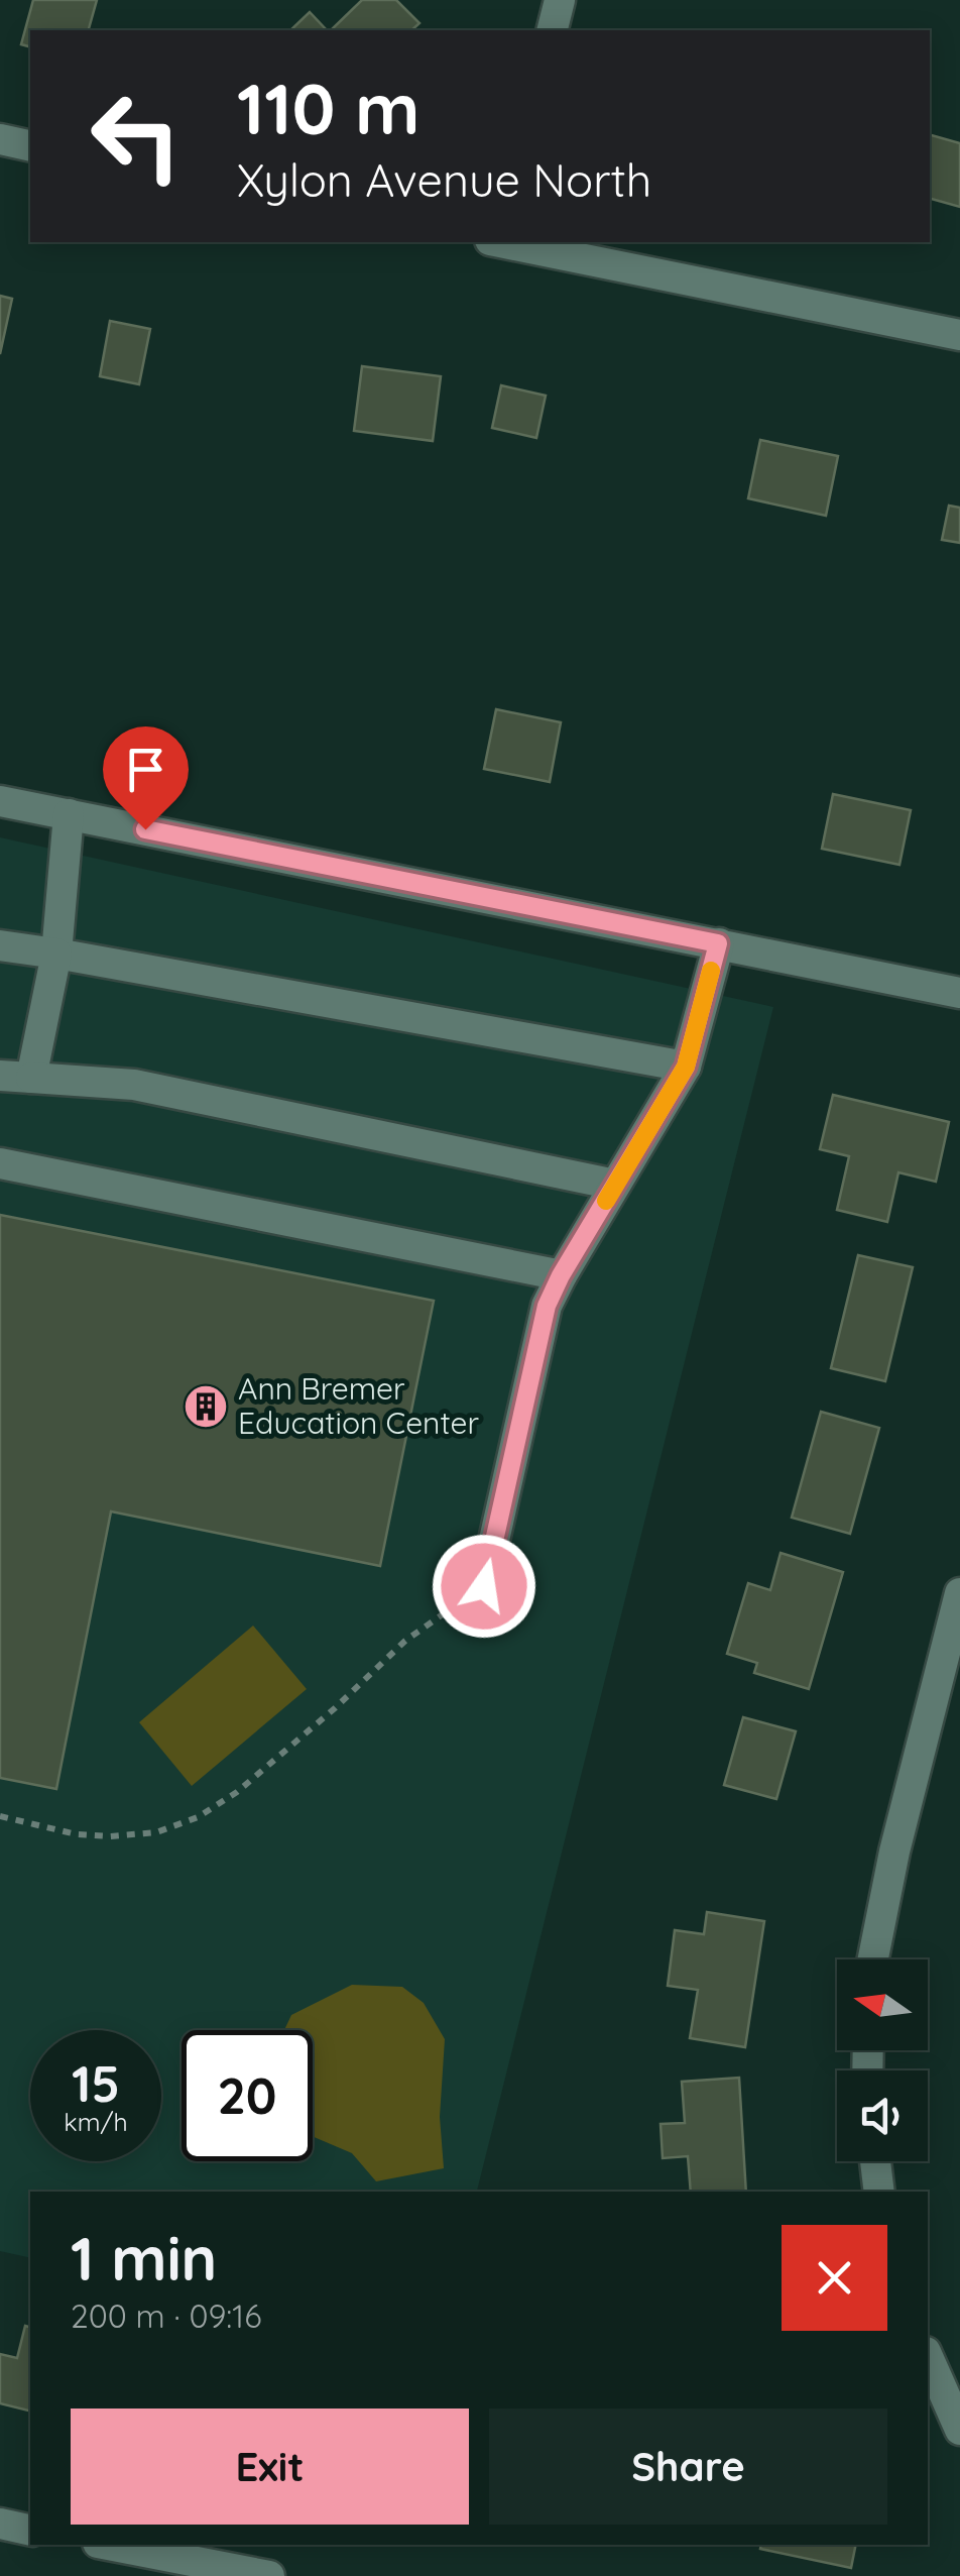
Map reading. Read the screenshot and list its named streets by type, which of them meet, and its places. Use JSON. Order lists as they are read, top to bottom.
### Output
{
  "places": {
    "building": ["Ann Bremer Education Center"]
  },
  "north": "left",
  "page": {
    "turn": ["110 m", "Xylon Avenue North"],
    "speed": "15 km/h",
    "limit": "20",
    "heading": ["1 min", "200 m · 09:16"],
    "buttons": ["Exit", "Share"]
  }
}
